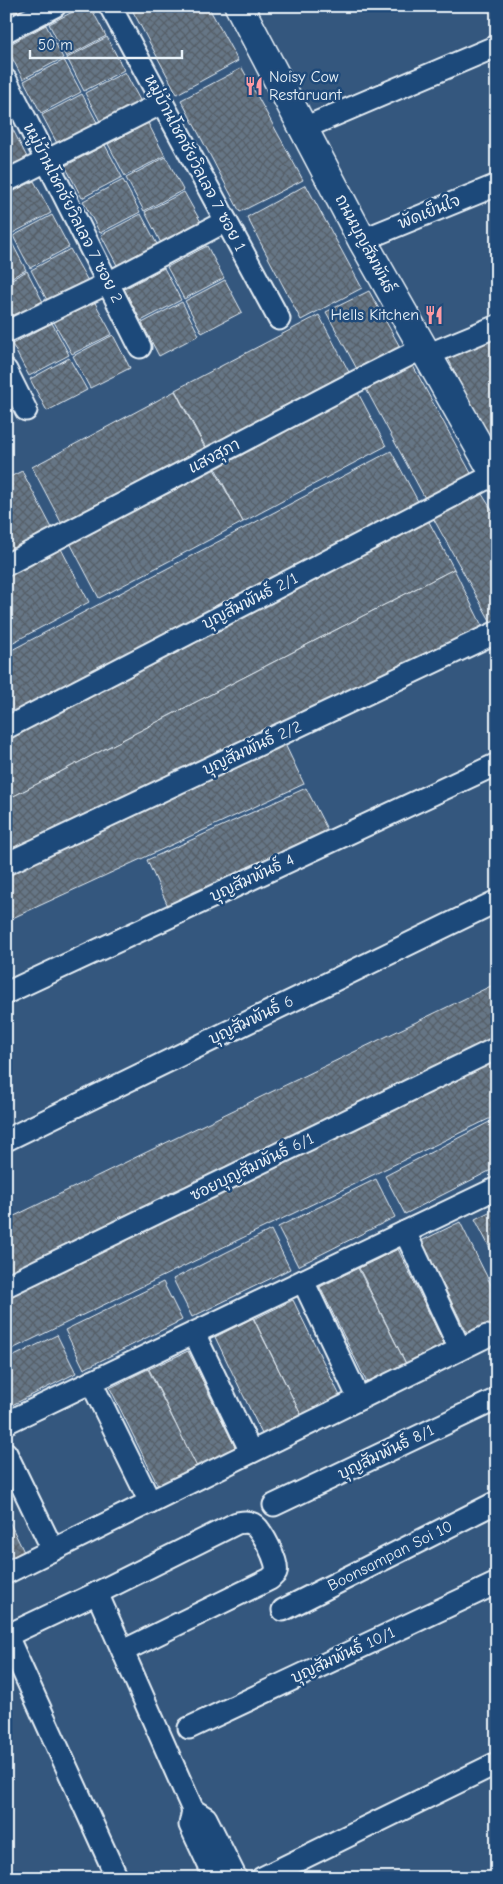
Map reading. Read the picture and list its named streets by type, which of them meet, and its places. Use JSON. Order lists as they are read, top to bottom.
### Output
{
  "streets": {
    "street": [
      "หมู่บ้านโชคชัยวิลเลจ 7 ซอย 1",
      "พัดเย็นใจ",
      "หมู่บ้านโชคชัยวิลเลจ 7 ซอย 2",
      "ถนนบุญสัมพันธ์",
      "แสงสุภา",
      "บุญสัมพันธ์ 2/1",
      "บุญสัมพันธ์ 2/2",
      "บุญสัมพันธ์ 4",
      "บุญสัมพันธ์ 6",
      "ซอยบุญสัมพันธ์ 6/1",
      "บุญสัมพันธ์ 8/1",
      "Boonsampan Soi 10",
      "บุญสัมพันธ์ 10/1"
    ]
  },
  "crossings": [
    ["พัดเย็นใจ", "ถนนบุญสัมพันธ์"],
    ["ถนนบุญสัมพันธ์", "แสงสุภา"],
    ["ถนนบุญสัมพันธ์", "บุญสัมพันธ์ 2/1"]
  ],
  "places": {
    "restaurant": ["Noisy Cow Restaruant", "Hells Kitchen"]
  },
  "scale_bar": "50 m"
}
